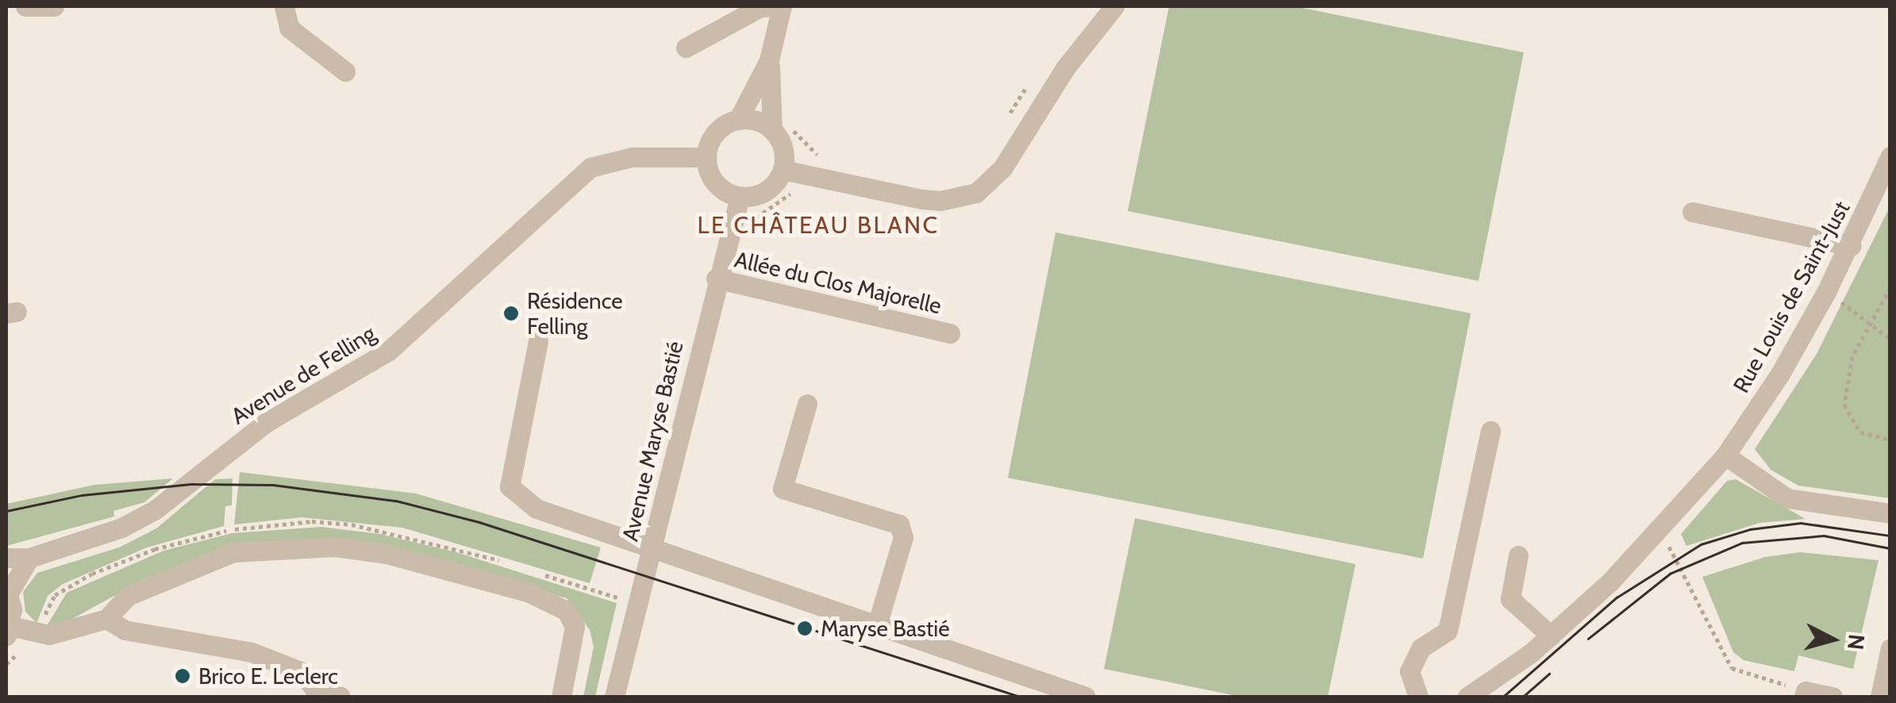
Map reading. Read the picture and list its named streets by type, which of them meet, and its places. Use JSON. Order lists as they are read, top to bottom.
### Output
{
  "streets": {
    "street": [
      "Allée du Clos Majorelle",
      "Rue Louis de Saint-Just",
      "Avenue de Felling",
      "Avenue Maryse Bastié"
    ]
  },
  "crossings": [
    ["Allée du Clos Majorelle", "Avenue Maryse Bastié"],
    ["Avenue de Felling", "Avenue Maryse Bastié"]
  ],
  "districts": ["LE CHÂTEAU BLANC"],
  "places": ["Résidence Felling", "Maryse Bastié", "Brico E. Leclerc"],
  "north": "right"
}
